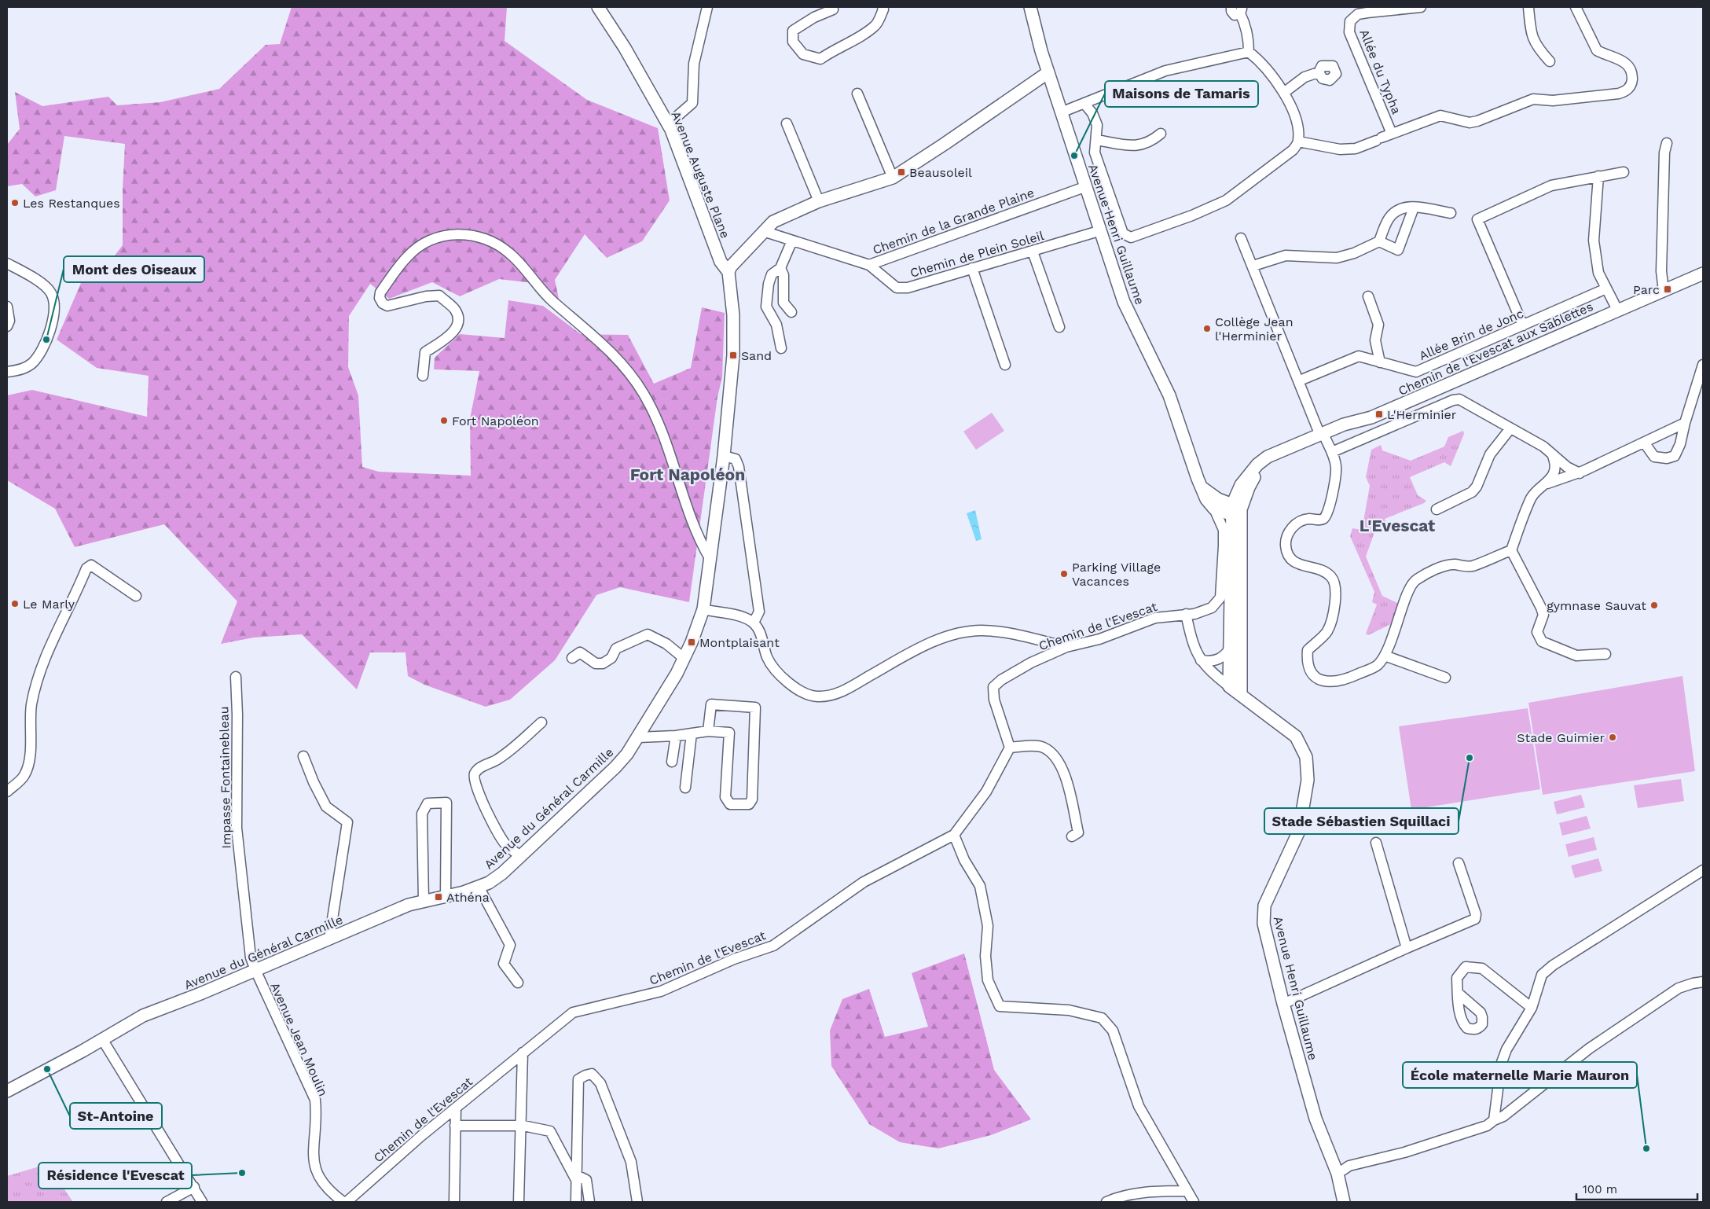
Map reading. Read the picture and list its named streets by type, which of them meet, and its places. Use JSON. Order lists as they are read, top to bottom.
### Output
{
  "streets": {
    "street": [
      "Allée du Typha",
      "Avenue Auguste Plane",
      "Chemin de la Grande Plaine",
      "Avenue Henri Guillaume",
      "Chemin de Plein Soleil",
      "Allée Brin de Jonc",
      "Chemin de l'Evescat aux Sablettes",
      "Chemin de l'Evescat",
      "Impasse Fontainebleau",
      "Avenue du Général Carmille",
      "Avenue Jean Moulin"
    ]
  },
  "crossings": [
    ["Avenue Auguste Plane", "Avenue du Général Carmille"],
    ["Chemin de la Grande Plaine", "Avenue Henri Guillaume"],
    ["Chemin de la Grande Plaine", "Chemin de Plein Soleil"],
    ["Avenue Henri Guillaume", "Chemin de Plein Soleil"],
    ["Avenue Henri Guillaume", "Chemin de l'Evescat"],
    ["Impasse Fontainebleau", "Avenue du Général Carmille"],
    ["Impasse Fontainebleau", "Avenue Jean Moulin"],
    ["Avenue du Général Carmille", "Avenue Jean Moulin"]
  ],
  "districts": ["Fort Napoléon", "L'Evescat"],
  "places": {
    "other": [
      "Maisons de Tamaris",
      "Les Restanques",
      "Collège Jean l'Herminier",
      "Mont des Oiseaux",
      "Fort Napoléon",
      "Parking Village Vacances",
      "Le Marly",
      "gymnase Sauvat",
      "Stade Guimier",
      "Stade Sébastien Squillaci",
      "St-Antoine",
      "École maternelle Marie Mauron",
      "Résidence l'Evescat"
    ],
    "transit": [
      "Beausoleil",
      "Parc",
      "Sand",
      "L'Herminier",
      "Montplaisant",
      "Athéna"
    ]
  },
  "scale_bar": "100 m"
}
